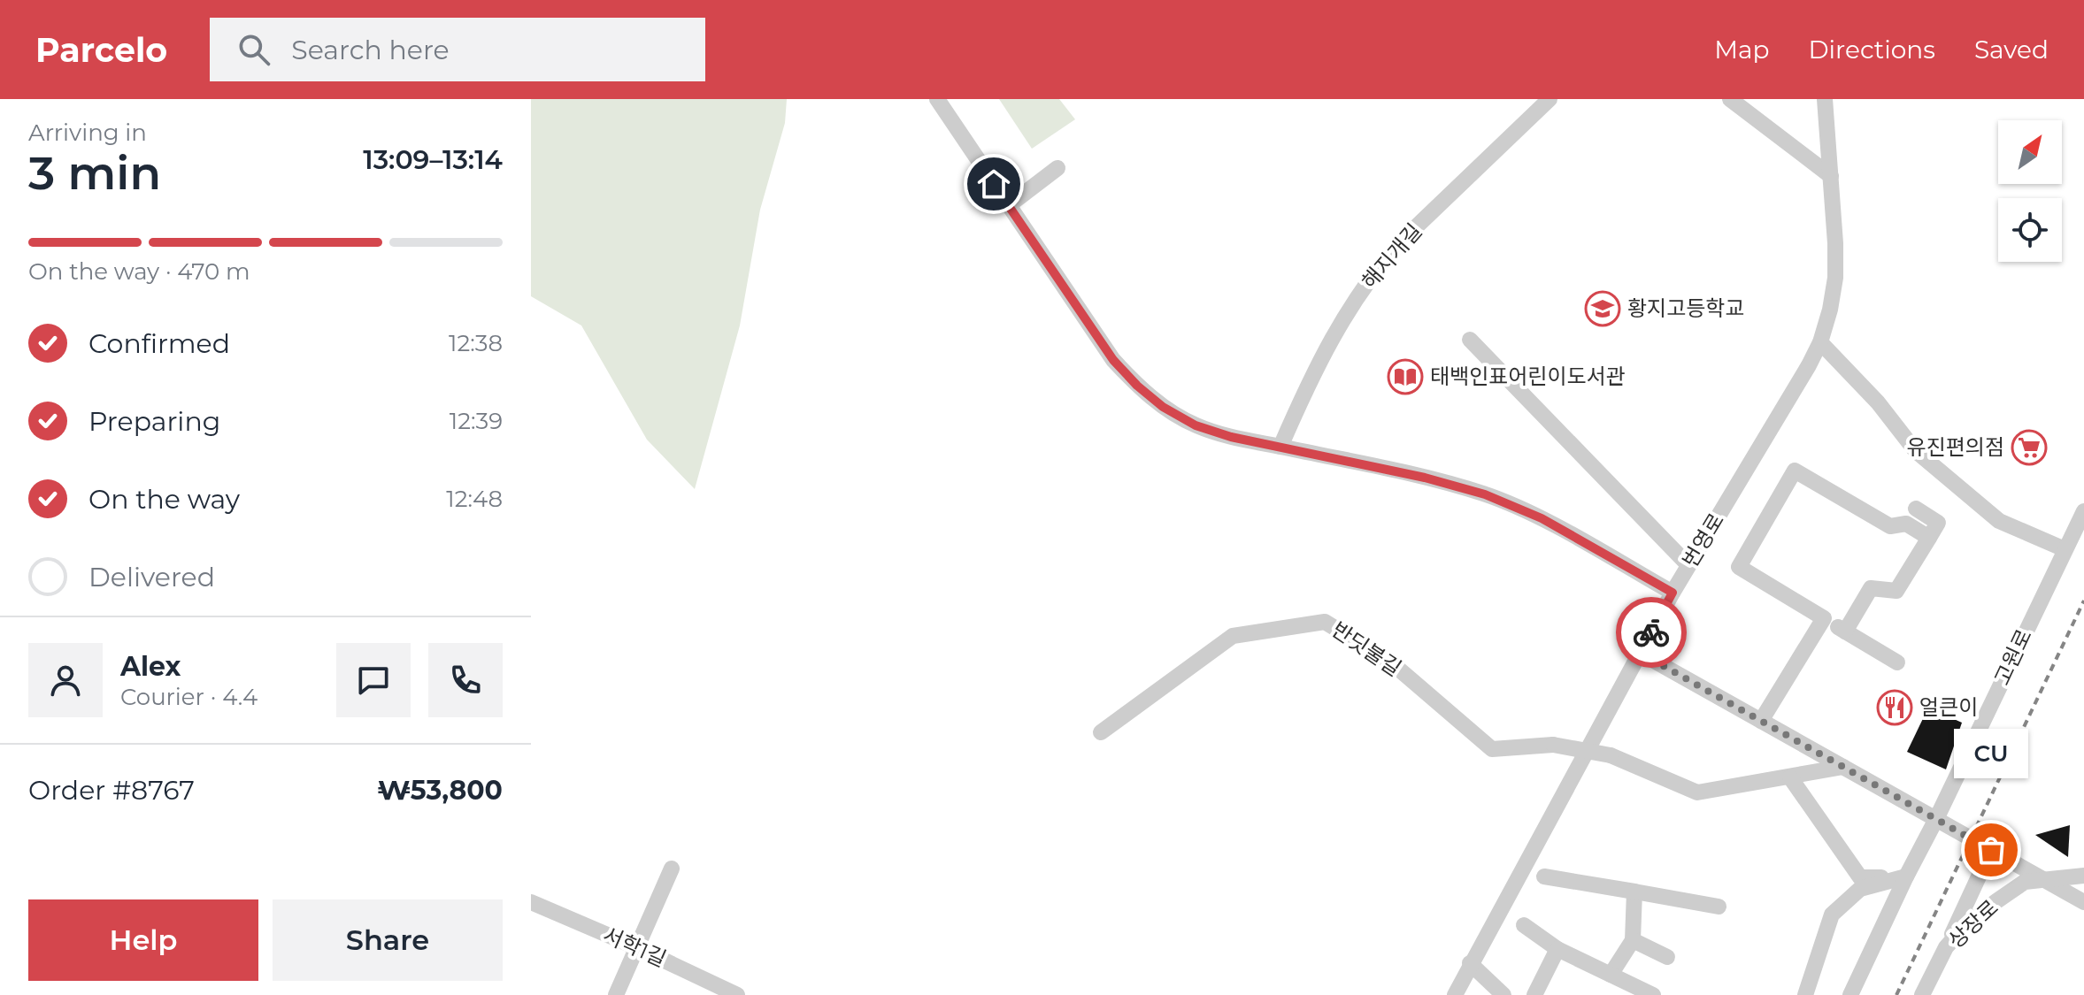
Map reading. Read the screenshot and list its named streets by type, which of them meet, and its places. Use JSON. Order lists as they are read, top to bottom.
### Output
{
  "streets": {
    "street": [
      "해지개길",
      "번영로",
      "반딧불길",
      "고원로",
      "상장로",
      "서학1길"
    ]
  },
  "places": {
    "school or university": ["황지고등학교"],
    "library": ["태백인표어린이도서관"],
    "supermarket": ["유진편의점"],
    "restaurant": ["얼큰이"],
    "other": ["CU"]
  },
  "north": "top right",
  "page": {
    "header": "Parcelo",
    "search": "Search here",
    "nav": ["Map", "Directions", "Saved"],
    "heading": ["3 min", "Arriving in", "13:09–13:14"],
    "panel": [
      "Alex",
      "Courier · 4.4",
      "Order #8767",
      "₩53,800"
    ],
    "bar": "On the way · 470 m",
    "list": [
      ["Confirmed", "12:38"],
      ["Preparing", "12:39"],
      ["On the way", "12:48"],
      "Delivered"
    ],
    "bubble": "CU",
    "buttons": ["Help", "Share"]
  }
}
